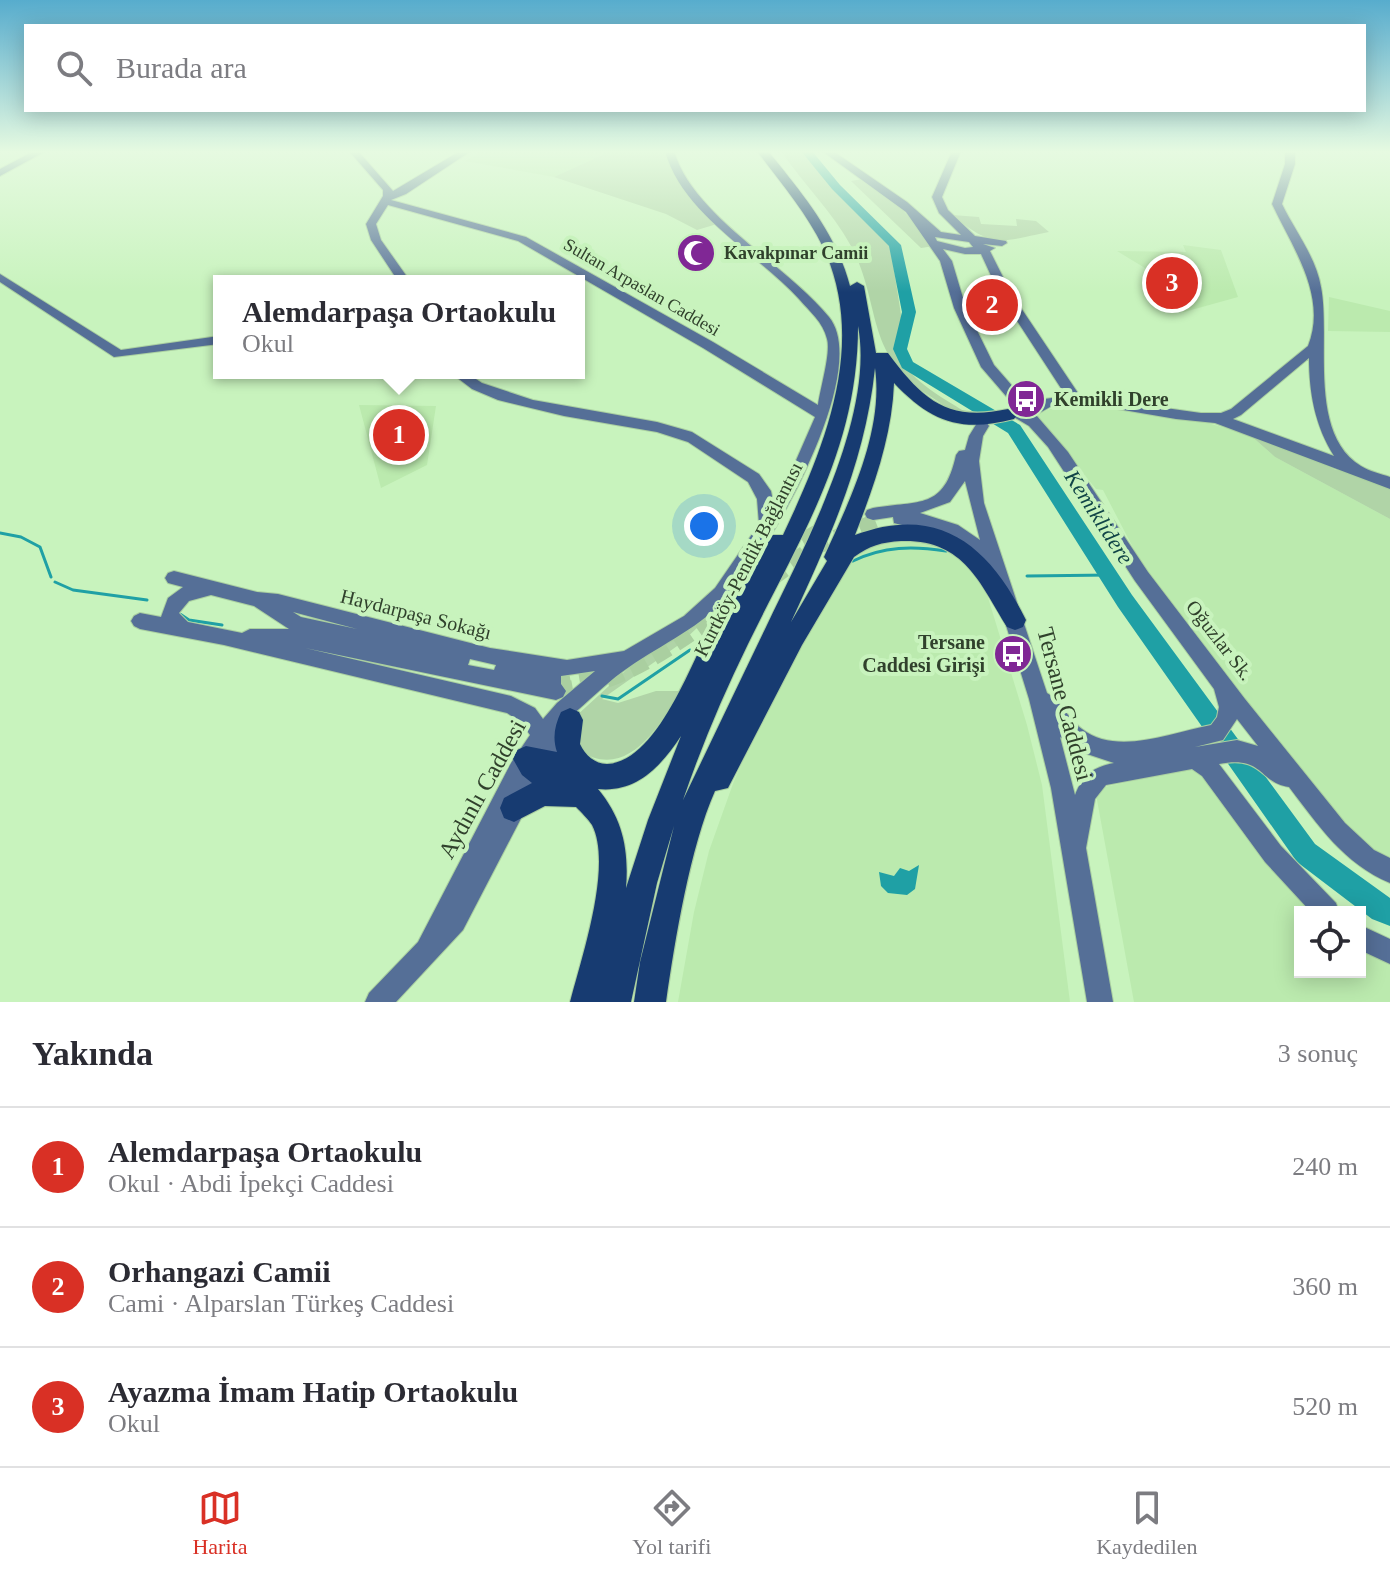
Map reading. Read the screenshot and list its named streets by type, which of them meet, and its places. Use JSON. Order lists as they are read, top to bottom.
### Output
{
  "streets": {
    "highway": ["Kurtköy-Pendik Bağlantısı"],
    "street": [
      "Sultan Arpaslan Caddesi",
      "Haydarpaşa Sokağı",
      "Oğuzlar Sk.",
      "Tersane Caddesi",
      "Aydınlı Caddesi"
    ]
  },
  "crossings": [
    ["Sultan Arpaslan Caddesi", "Aydınlı Caddesi"],
    ["Haydarpaşa Sokağı", "Aydınlı Caddesi"]
  ],
  "water": ["Kemiklidere"],
  "places": {
    "mosque": ["Kavakpınar Camii"],
    "bus stop": ["Kemikli Dere", "Tersane Caddesi Girişi"]
  },
  "page": {
    "search": "Burada ara",
    "pins": ["3", "2", "1"],
    "popup": ["Alemdarpaşa Ortaokulu", "Okul"],
    "heading": ["Yakında", "3 sonuç"],
    "list": [
      {
        "mark": "1",
        "name": "Alemdarpaşa Ortaokulu",
        "note": "Okul · Abdi İpekçi Caddesi",
        "value": "240 m"
      },
      {
        "mark": "2",
        "name": "Orhangazi Camii",
        "note": "Cami · Alparslan Türkeş Caddesi",
        "value": "360 m"
      },
      {
        "mark": "3",
        "name": "Ayazma İmam Hatip Ortaokulu",
        "note": "Okul",
        "value": "520 m"
      }
    ],
    "nav": ["Harita", "Yol tarifi", "Kaydedilen"]
  }
}
